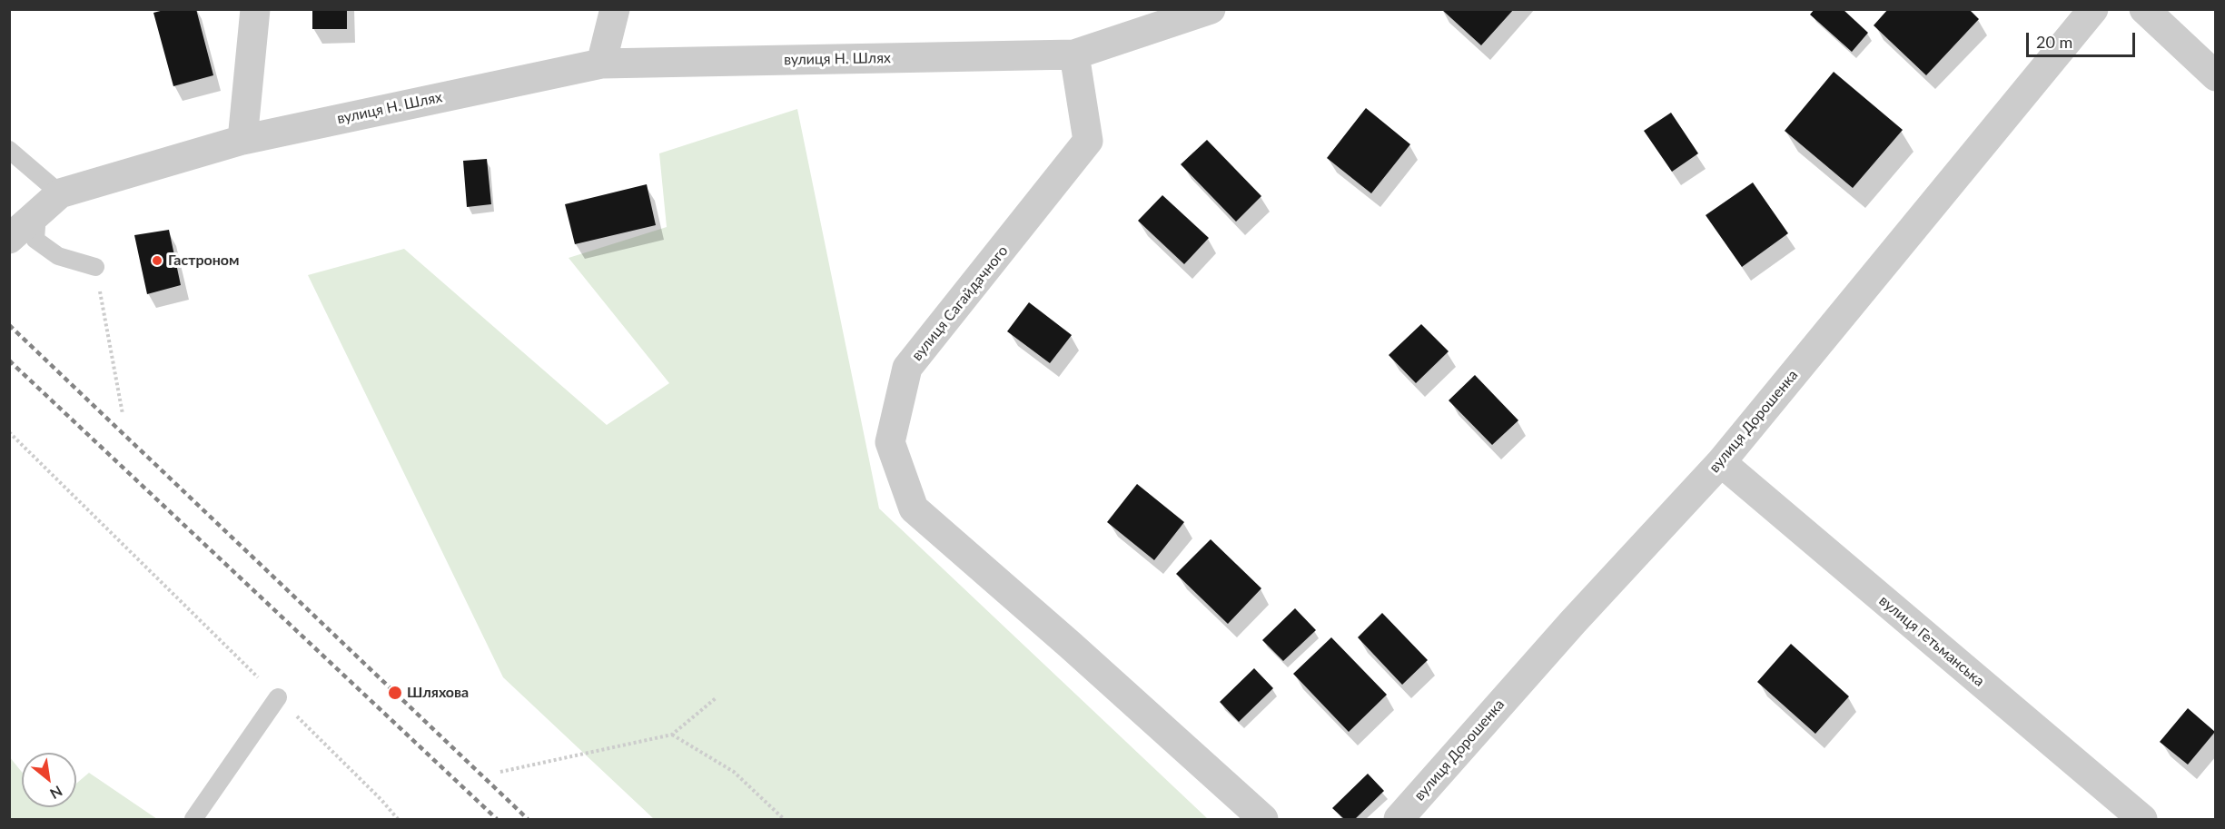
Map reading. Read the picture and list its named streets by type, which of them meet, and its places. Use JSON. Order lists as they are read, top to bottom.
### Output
{
  "streets": {
    "street": [
      "вулиця Н. Шлях",
      "вулиця Сагайдачного",
      "вулиця Дорошенка",
      "вулиця Гетьманська"
    ]
  },
  "crossings": [
    ["вулиця Н. Шлях", "вулиця Сагайдачного"],
    ["вулиця Дорошенка", "вулиця Гетьманська"]
  ],
  "places": ["Гастроном", "Шляхова"],
  "scale_bar": "20 m",
  "north": "bottom right"
}
